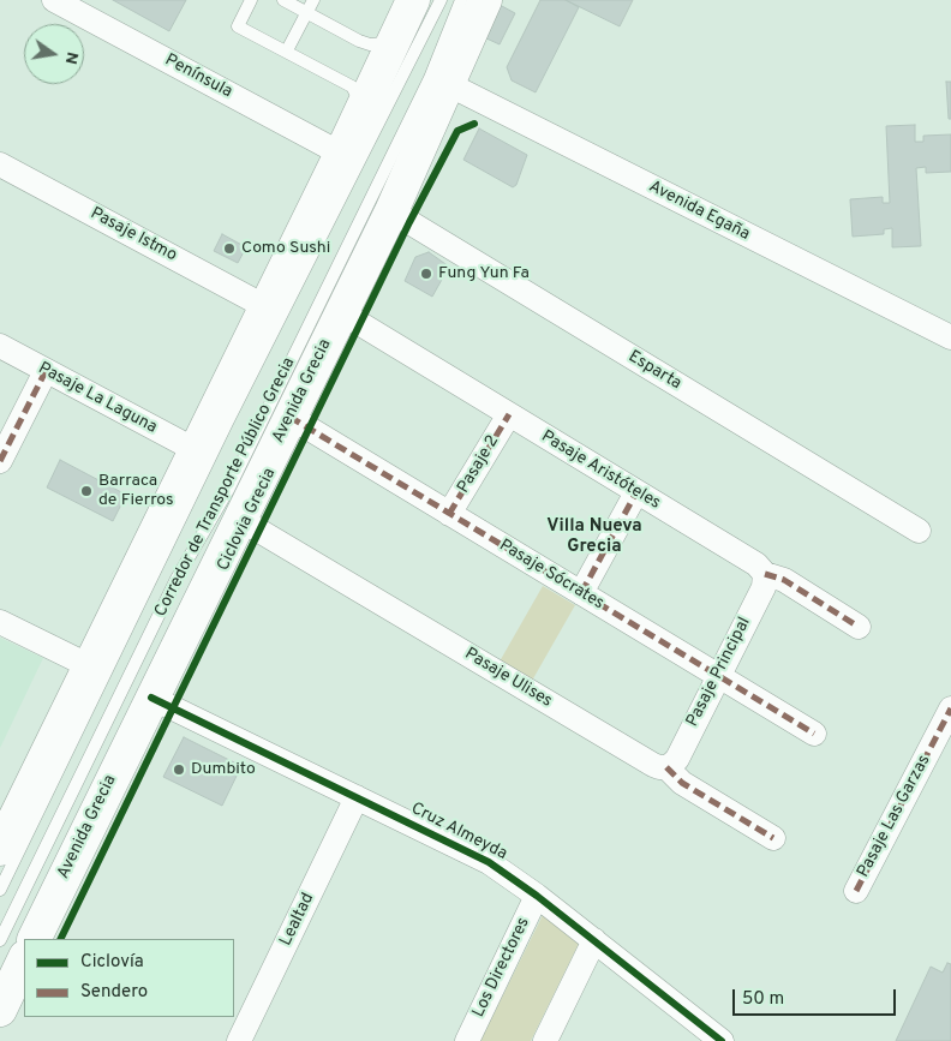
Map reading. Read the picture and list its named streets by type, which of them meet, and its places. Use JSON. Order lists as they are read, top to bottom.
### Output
{
  "streets": {
    "main road": ["Avenida Grecia"],
    "street": [
      "Península",
      "Avenida Egaña",
      "Pasaje Istmo",
      "Esparta",
      "Pasaje La Laguna",
      "Pasaje 2",
      "Pasaje Aristóteles",
      "Pasaje Sócrates",
      "Pasaje Principal",
      "Pasaje Ulises",
      "Pasaje Las Garzas",
      "Cruz Almeyda",
      "Lealtad",
      "Los Directores"
    ],
    "lane": ["Corredor de Transporte Público Grecia"],
    "cycle path": ["Ciclovia Grecia"]
  },
  "crossings": [
    ["Avenida Egaña", "Avenida Grecia"],
    ["Esparta", "Avenida Grecia"],
    ["Avenida Grecia", "Pasaje Aristóteles"],
    ["Avenida Grecia", "Pasaje Sócrates"],
    ["Avenida Grecia", "Pasaje Ulises"],
    ["Avenida Grecia", "Cruz Almeyda"],
    ["Pasaje 2", "Pasaje Aristóteles"],
    ["Pasaje 2", "Pasaje Sócrates"],
    ["Pasaje Aristóteles", "Pasaje Principal"],
    ["Pasaje Sócrates", "Pasaje Principal"],
    ["Pasaje Principal", "Pasaje Ulises"],
    ["Cruz Almeyda", "Lealtad"],
    ["Cruz Almeyda", "Los Directores"]
  ],
  "districts": ["Villa Nueva Grecia"],
  "places": [
    "Como Sushi",
    "Fung Yun Fa",
    "Barraca de Fierros",
    "Dumbito"
  ],
  "legend": ["Ciclovía", "Sendero"],
  "scale_bar": "50 m",
  "north": "right"
}
